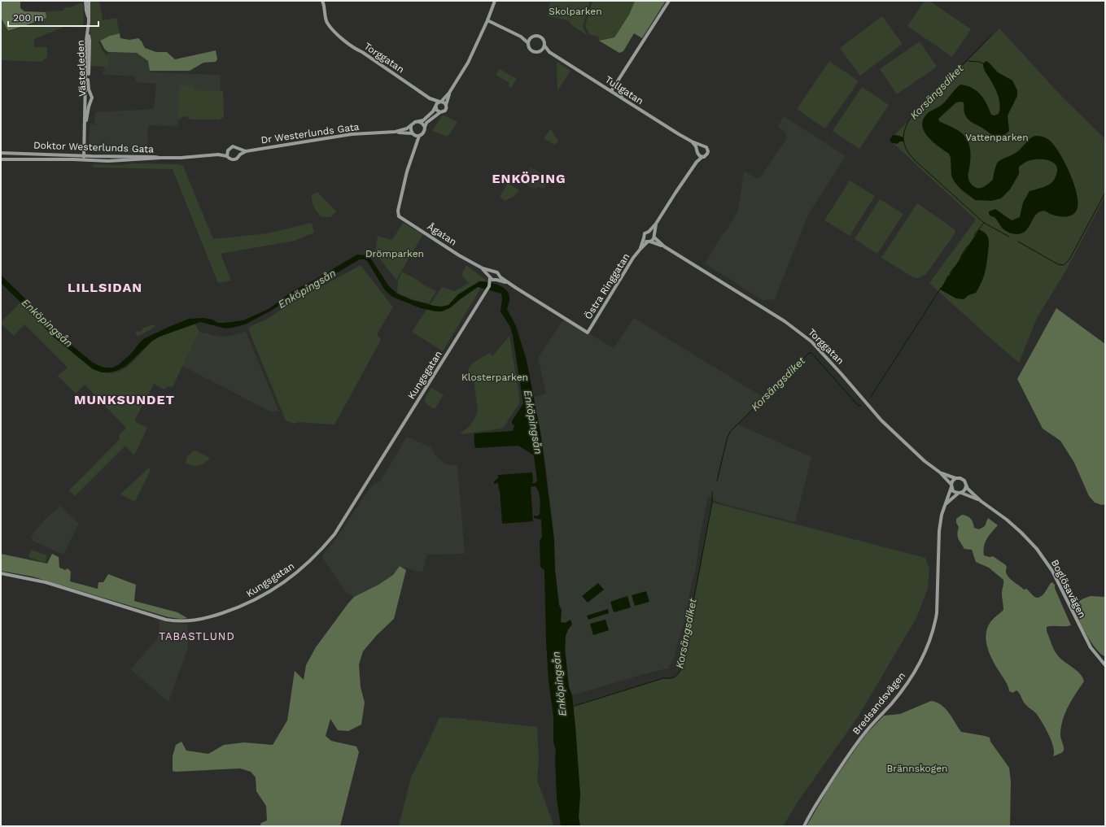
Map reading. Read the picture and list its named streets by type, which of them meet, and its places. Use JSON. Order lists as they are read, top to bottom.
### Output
{
  "streets": {
    "street": [
      "Torggatan",
      "Västerleden",
      "Tullgatan",
      "Dr Westerlunds Gata",
      "Doktor Westerlunds Gata",
      "Ågatan",
      "Östra Ringgatan",
      "Kungsgatan",
      "Boglösavägen",
      "Bredsandsvägen"
    ]
  },
  "crossings": [
    ["Torggatan", "Dr Westerlunds Gata"],
    ["Torggatan", "Östra Ringgatan"],
    ["Torggatan", "Boglösavägen"],
    ["Torggatan", "Bredsandsvägen"],
    ["Västerleden", "Doktor Westerlunds Gata"],
    ["Dr Westerlunds Gata", "Doktor Westerlunds Gata"],
    ["Ågatan", "Östra Ringgatan"],
    ["Ågatan", "Kungsgatan"],
    ["Boglösavägen", "Bredsandsvägen"]
  ],
  "districts": [
    "ENKÖPING",
    "LILLSIDAN",
    "MUNKSUNDET",
    "TABASTLUND"
  ],
  "water": ["Korsängsdiket", "Enköpingsån"],
  "parks": [
    "Skolparken",
    "Vattenparken",
    "Drömparken",
    "Klosterparken",
    "Brännskogen"
  ],
  "scale_bar": "200 m"
}
